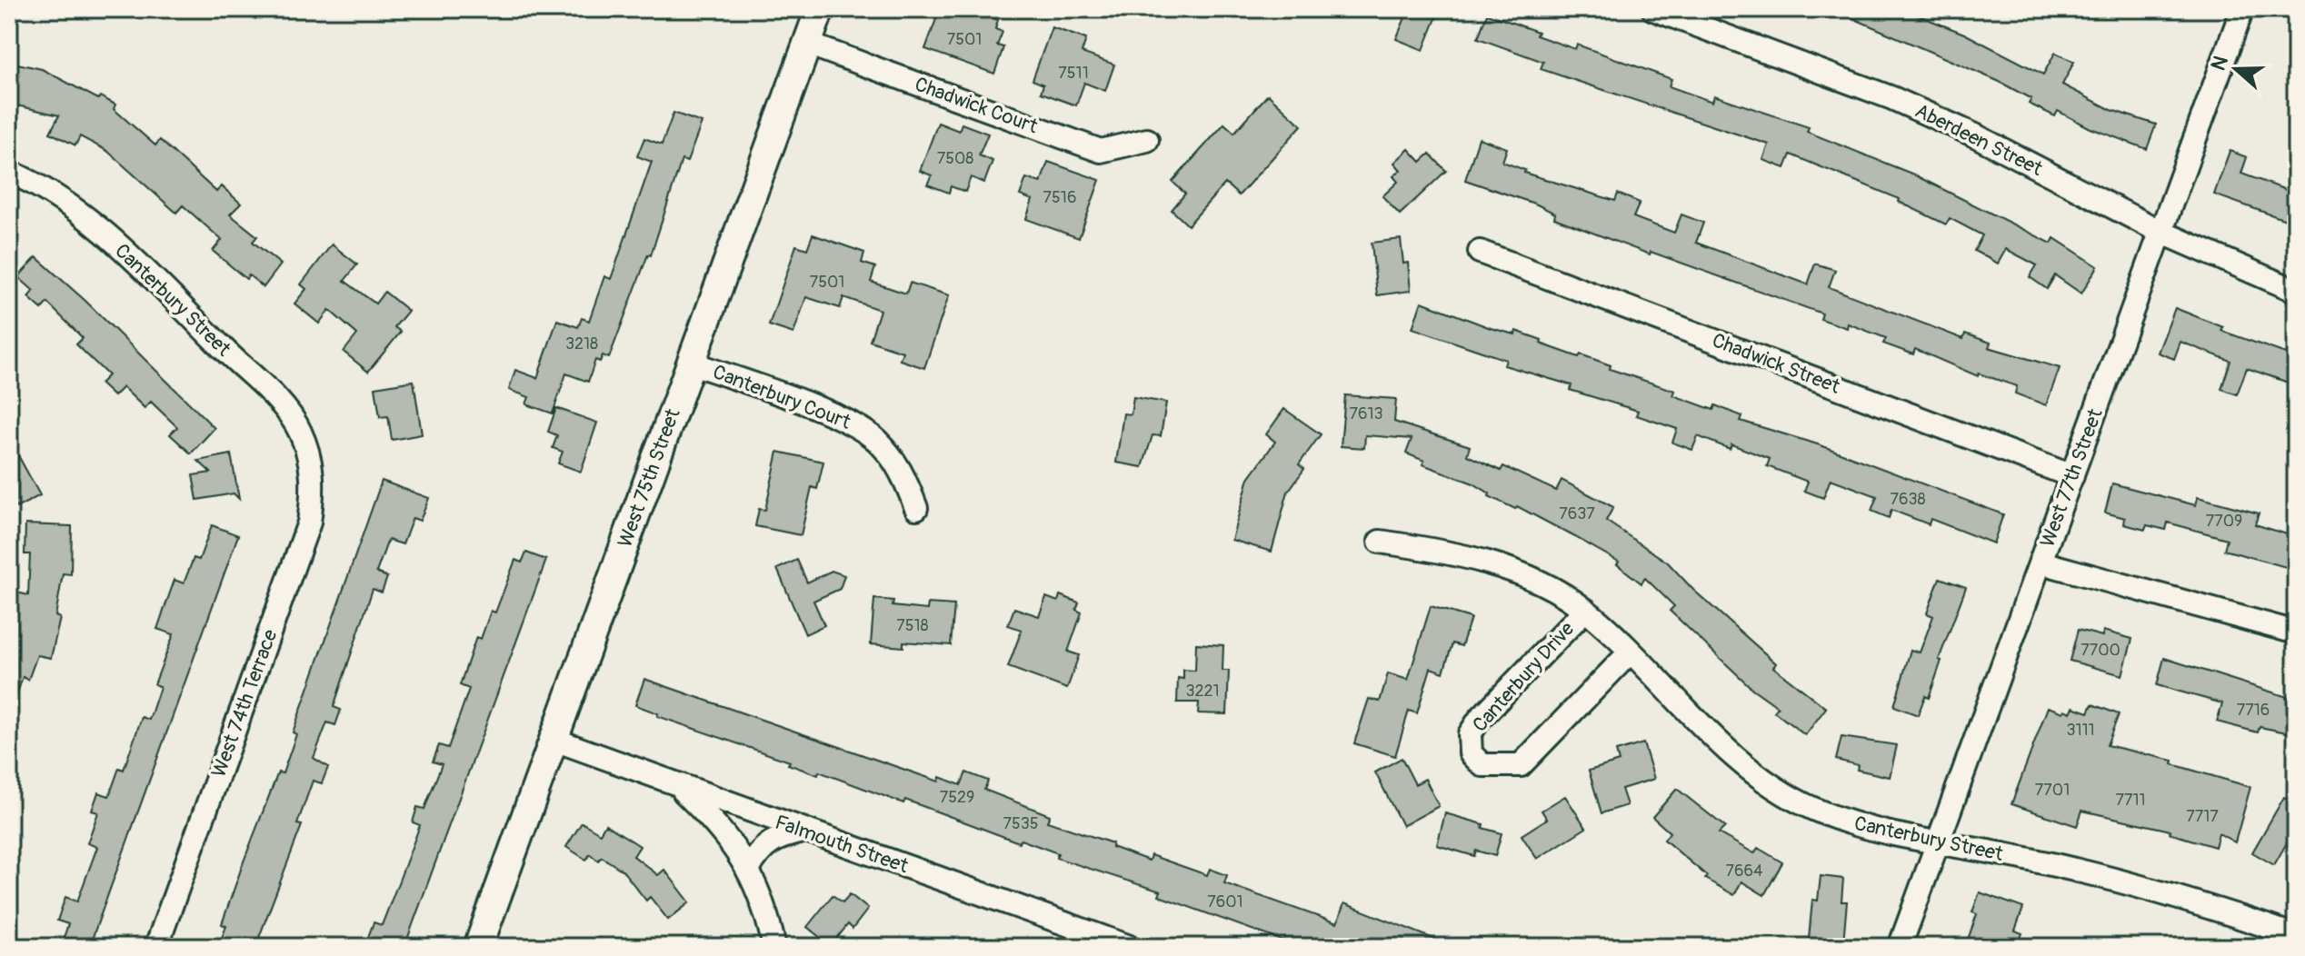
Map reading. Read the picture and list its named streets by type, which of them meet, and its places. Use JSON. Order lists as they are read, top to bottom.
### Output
{
  "streets": {
    "main road": ["West 75th Street"],
    "street": [
      "Chadwick Court",
      "Aberdeen Street",
      "Canterbury Street",
      "Chadwick Street",
      "Canterbury Court",
      "West 77th Street",
      "Canterbury Drive",
      "West 74th Terrace",
      "Falmouth Street"
    ]
  },
  "crossings": [
    ["Chadwick Court", "West 75th Street"],
    ["Aberdeen Street", "West 77th Street"],
    ["Canterbury Street", "West 77th Street"],
    ["Canterbury Street", "Canterbury Drive"],
    ["Canterbury Street", "West 74th Terrace"],
    ["Chadwick Street", "West 77th Street"],
    ["Canterbury Court", "West 75th Street"],
    ["West 75th Street", "Falmouth Street"]
  ],
  "house_numbers": [
    "7501",
    "7511",
    "7508",
    "7516",
    "7501",
    "3218",
    "7613",
    "7638",
    "7637",
    "7709",
    "7518",
    "7700",
    "3221",
    "7716",
    "3111",
    "7701",
    "7529",
    "7711",
    "7717",
    "7535",
    "7664",
    "7601"
  ],
  "north": "left"
}
